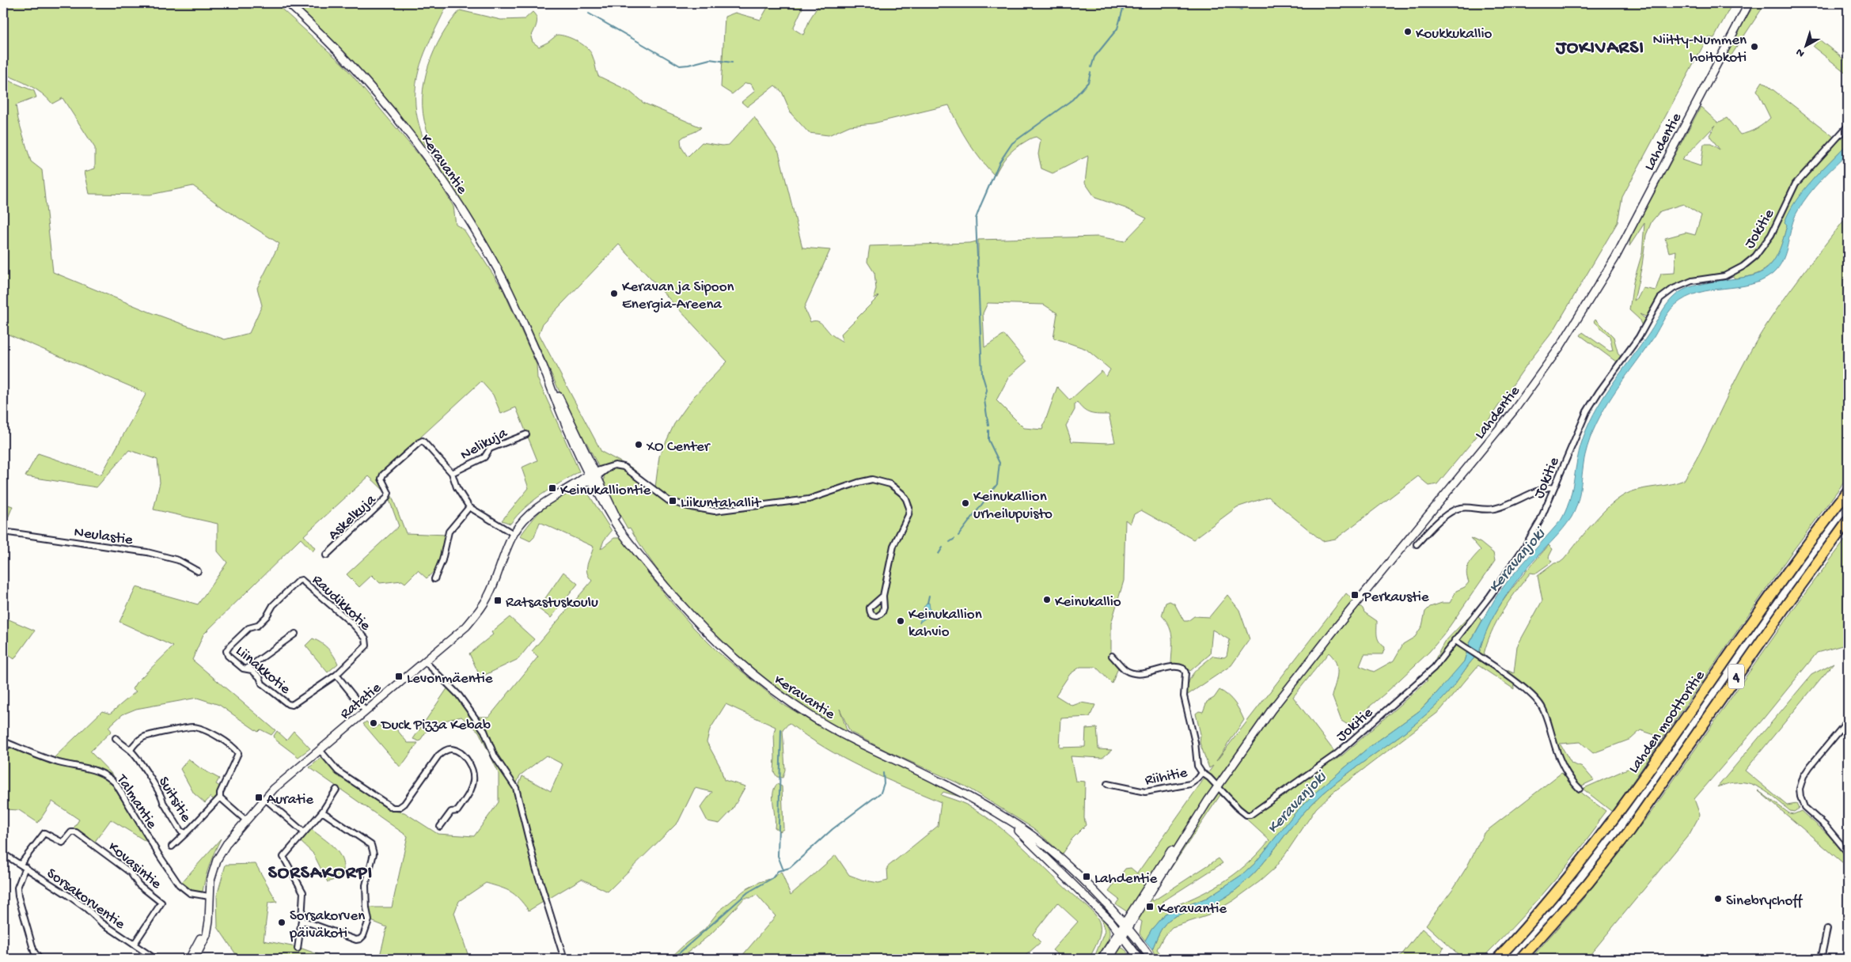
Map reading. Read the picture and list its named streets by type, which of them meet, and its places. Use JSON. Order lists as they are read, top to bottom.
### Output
{
  "streets": {
    "highway": ["4", "Lahden moottoritie"],
    "main road": ["Lahdentie", "Keravantie", "Ratatie"],
    "street": [
      "Jokitie",
      "Nelikuja",
      "Askelkuja",
      "Neulastie",
      "Raudikkotie",
      "Liinakkotie",
      "Riihitie",
      "Suitsitie",
      "Talmantie",
      "Kovasintie",
      "Sorsakorventie"
    ]
  },
  "crossings": [
    ["Lahdentie", "Keravantie"],
    ["Lahdentie", "Jokitie"],
    ["Keravantie", "Ratatie"],
    ["Nelikuja", "Askelkuja"],
    ["Raudikkotie", "Liinakkotie"],
    ["Ratatie", "Talmantie"],
    ["Kovasintie", "Sorsakorventie"]
  ],
  "districts": ["JOKIVARSI", "SORSAKORPI"],
  "water": ["Keravanjoki"],
  "places": {
    "other": [
      "Koukkukallio",
      "Niitty-Nummen hoitokoti",
      "Keravan ja Sipoon Energia-Areena",
      "XO Center",
      "Keinukallion urheilupuisto",
      "Keinukallio",
      "Keinukallion kahvio",
      "Duck Pizza Kebab",
      "Sinebrychoff",
      "Sorsakorven päiväkoti"
    ],
    "transit": [
      "Keinukalliontie",
      "Liikuntahallit",
      "Perkaustie",
      "Ratsastuskoulu",
      "Levonmäentie",
      "Auratie",
      "Lahdentie",
      "Keravantie"
    ]
  },
  "north": "bottom left"
}
